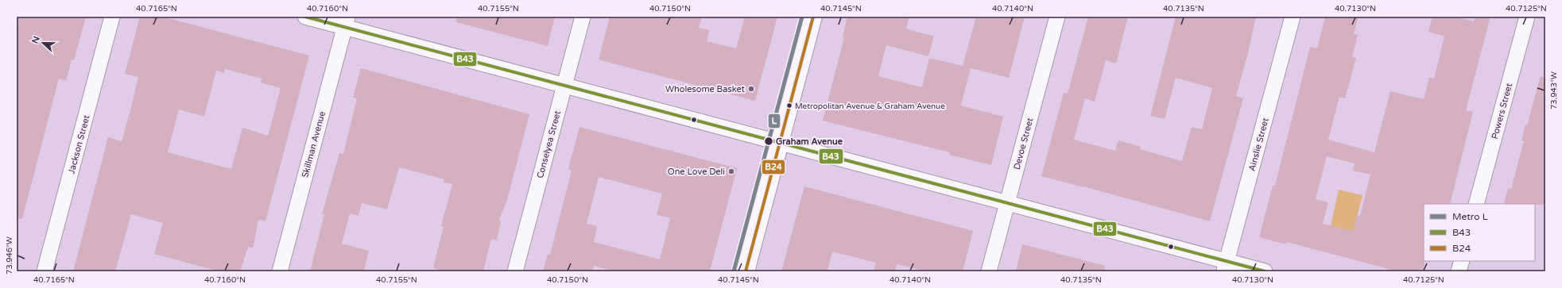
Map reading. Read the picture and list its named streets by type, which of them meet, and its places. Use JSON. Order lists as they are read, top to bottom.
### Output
{
  "streets": {
    "street": [
      "Powers Street",
      "Devoe Street",
      "Jackson Street",
      "Skillman Avenue",
      "Conselyea Street",
      "Ainslie Street"
    ]
  },
  "places": [
    "Wholesome Basket",
    "Metropolitan Avenue & Graham Avenue",
    "Graham Avenue",
    "One Love Deli"
  ],
  "lines": ["metro line L", "transit line B43", "transit line B24"],
  "legend": ["Metro L", "B43", "B24"],
  "north": "left",
  "coordinates": [
    "40.7165°N",
    "40.7160°N",
    "40.7155°N",
    "40.7150°N",
    "40.7145°N",
    "40.7140°N",
    "40.7135°N",
    "40.7130°N",
    "40.7125°N",
    "73.943°W",
    "73.946°W"
  ]
}
